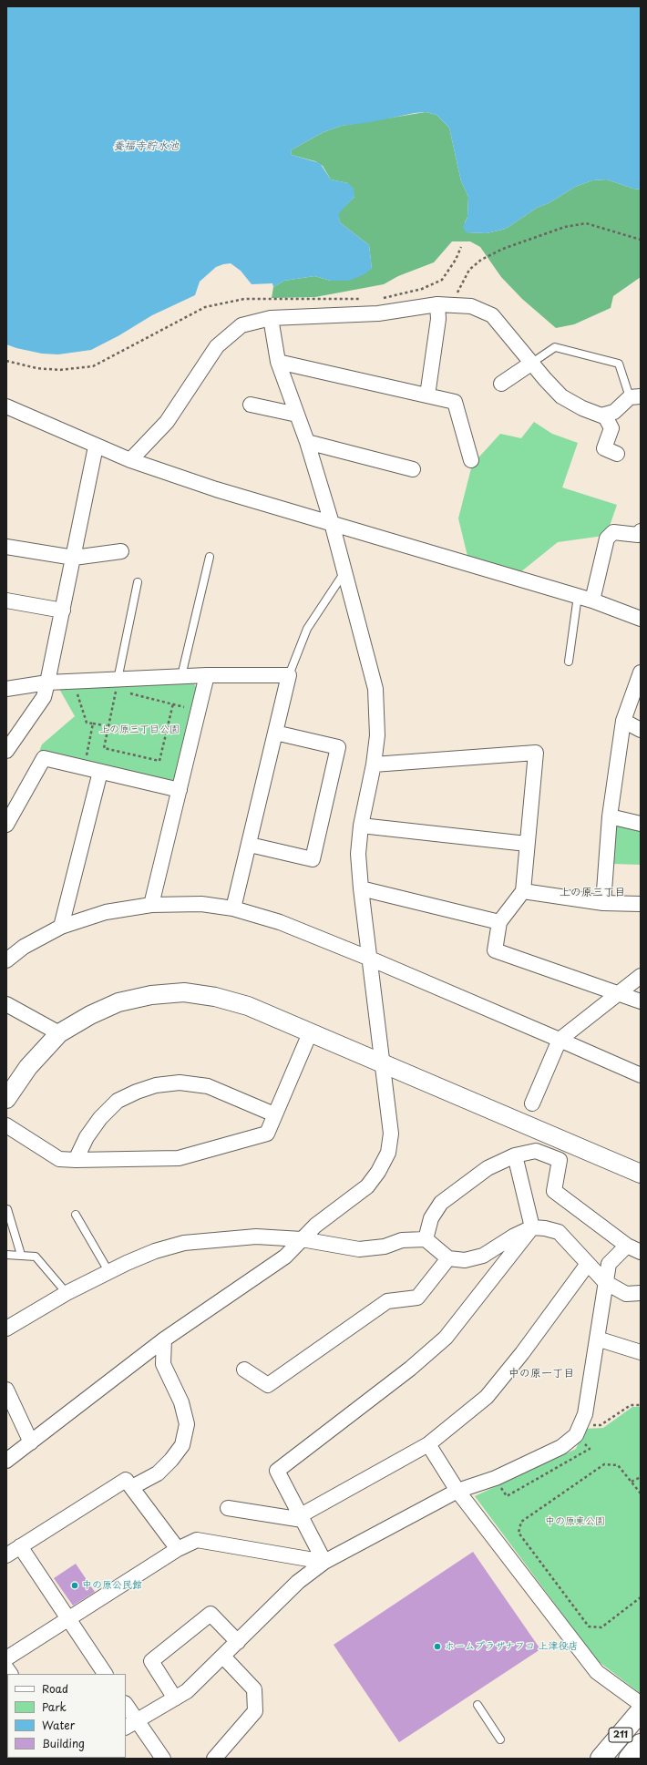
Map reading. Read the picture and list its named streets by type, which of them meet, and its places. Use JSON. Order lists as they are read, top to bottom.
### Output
{
  "streets": {
    "highway": ["211"]
  },
  "districts": ["上の原三丁目", "中の原一丁目"],
  "water": ["養福寺貯水池"],
  "parks": ["上の原三丁目公園", "中の原東公園"],
  "places": ["中の原公民館", "ホームプラザナフコ 上津役店"],
  "legend": [
    "Road",
    "Park",
    "Water",
    "Building"
  ]
}
